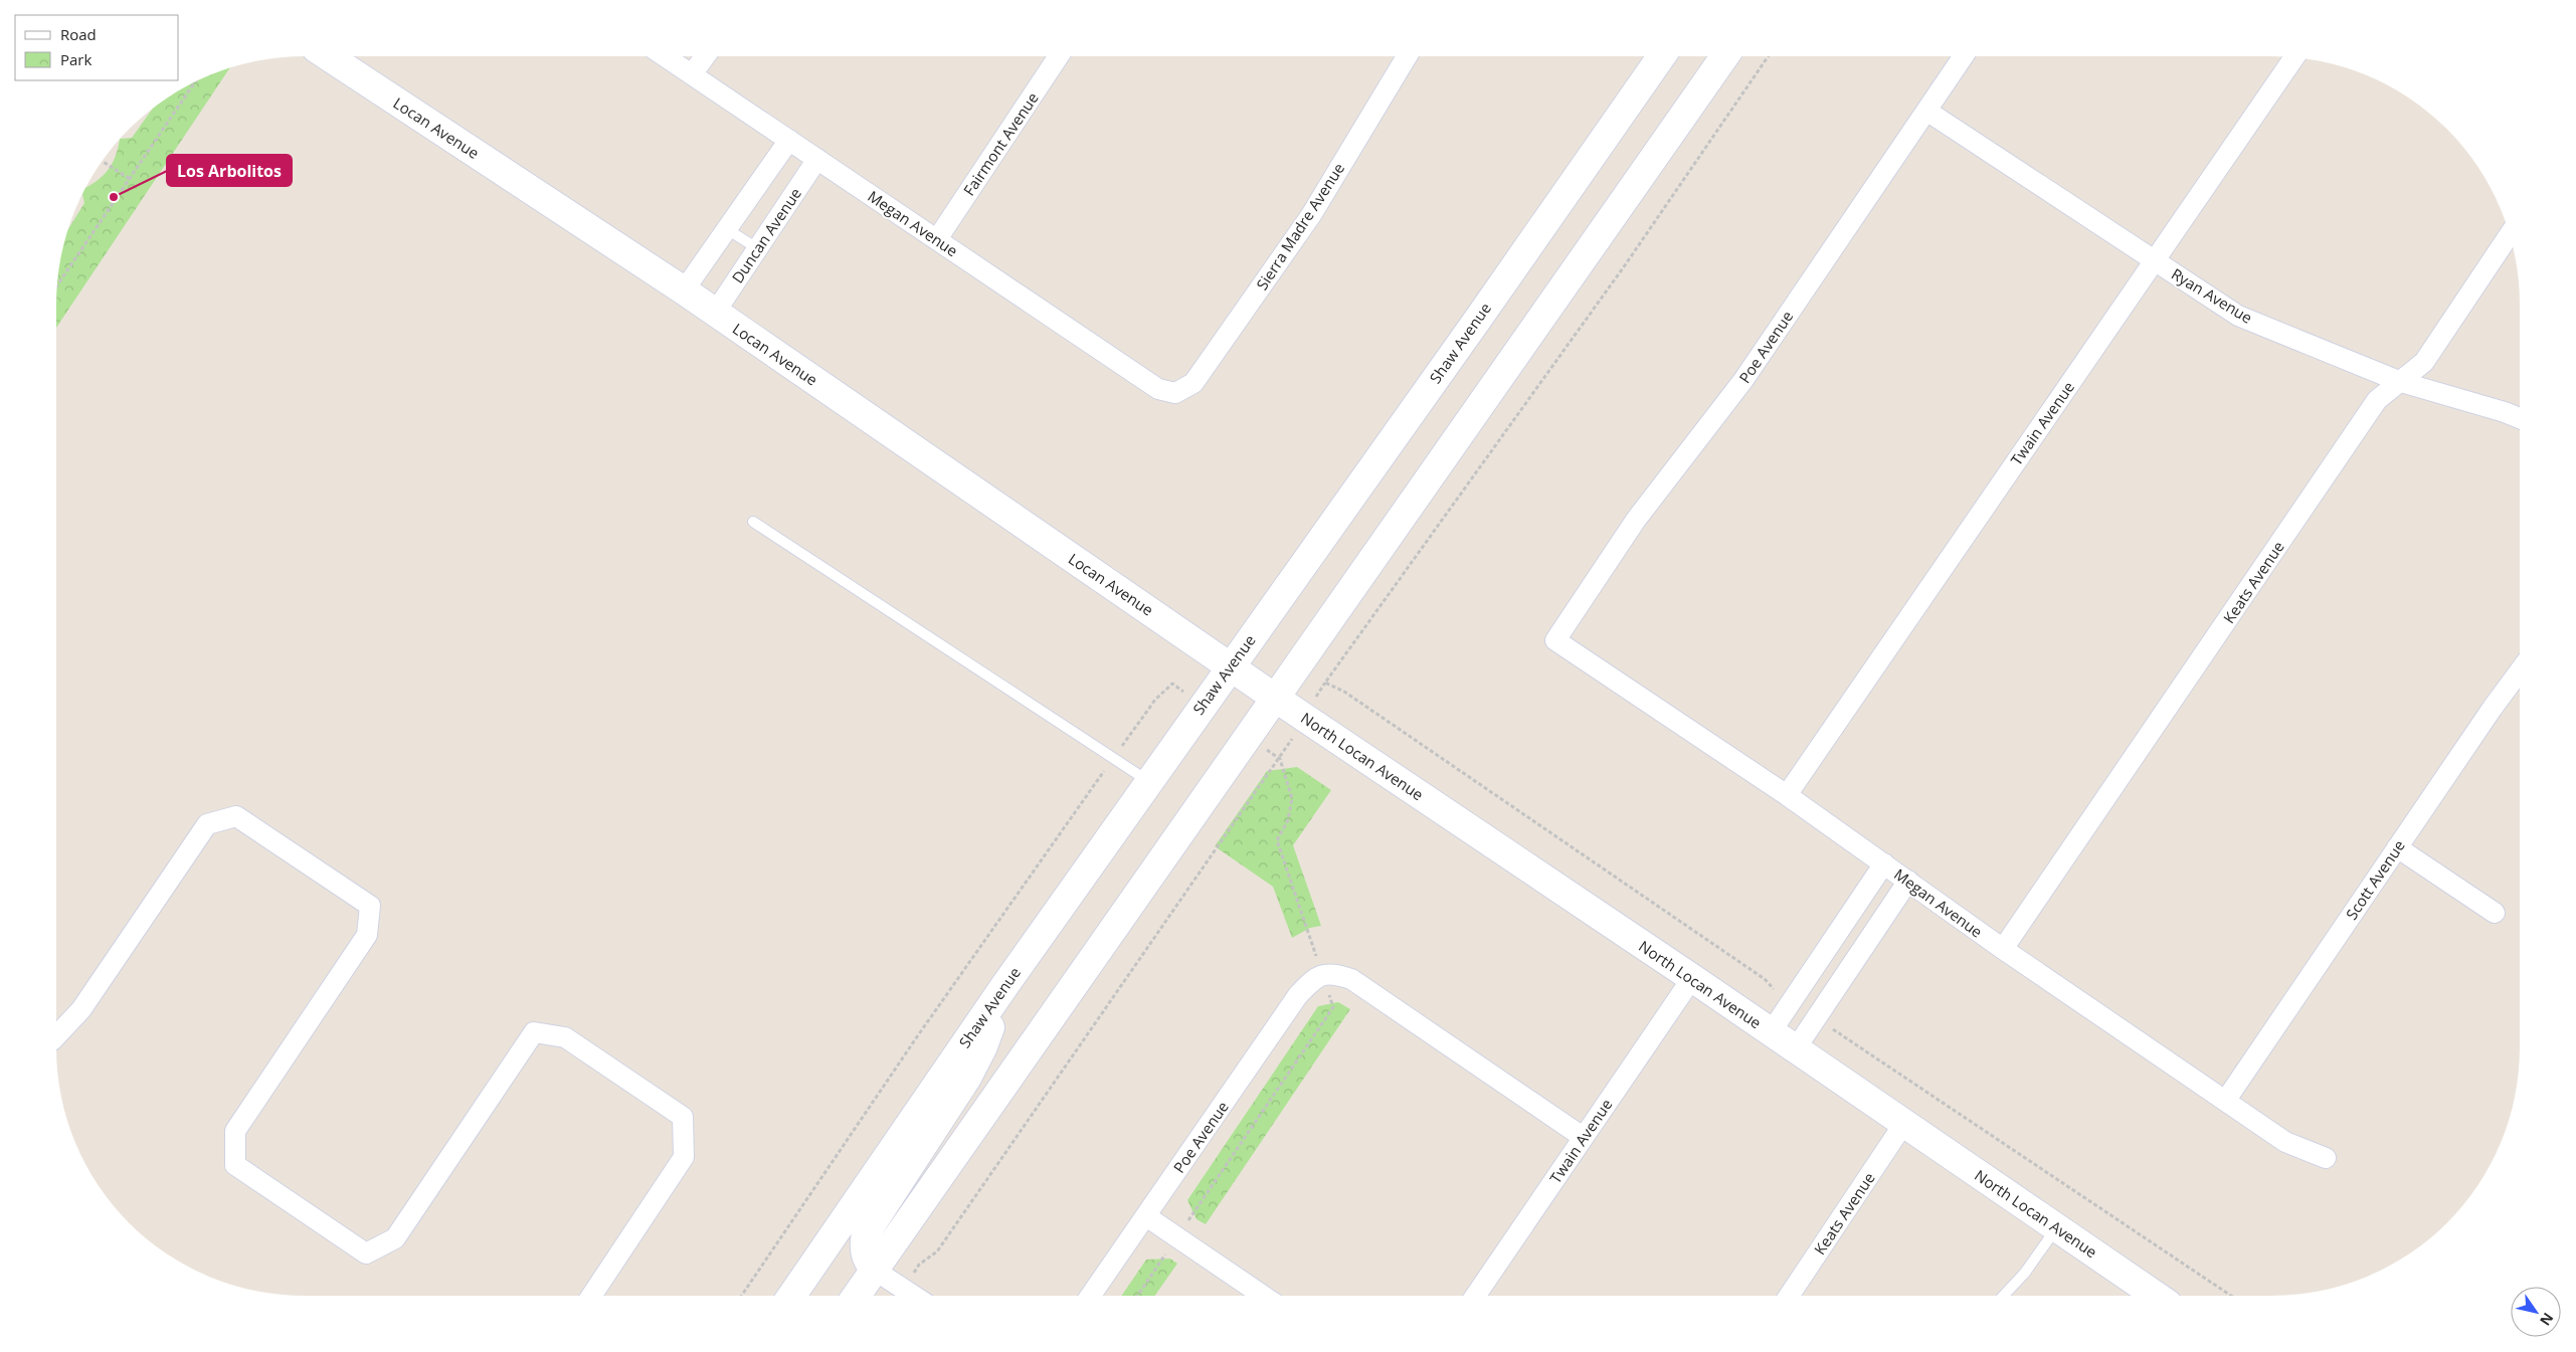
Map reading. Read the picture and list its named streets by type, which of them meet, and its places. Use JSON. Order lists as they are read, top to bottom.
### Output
{
  "streets": {
    "main road": ["Locan Avenue", "Shaw Avenue", "North Locan Avenue"],
    "street": [
      "Fairmont Avenue",
      "Megan Avenue",
      "Sierra Madre Avenue",
      "Duncan Avenue",
      "Ryan Avenue",
      "Poe Avenue",
      "Twain Avenue",
      "Keats Avenue",
      "Scott Avenue"
    ]
  },
  "crossings": [
    ["Locan Avenue", "Duncan Avenue"],
    ["Locan Avenue", "Shaw Avenue"],
    ["Locan Avenue", "North Locan Avenue"],
    ["Fairmont Avenue", "Megan Avenue"],
    ["Megan Avenue", "Sierra Madre Avenue"],
    ["Megan Avenue", "Duncan Avenue"],
    ["Megan Avenue", "Poe Avenue"],
    ["Megan Avenue", "Twain Avenue"],
    ["Megan Avenue", "Keats Avenue"],
    ["Megan Avenue", "Scott Avenue"],
    ["Ryan Avenue", "Poe Avenue"],
    ["Ryan Avenue", "Twain Avenue"],
    ["Ryan Avenue", "Keats Avenue"],
    ["Shaw Avenue", "North Locan Avenue"],
    ["Poe Avenue", "Twain Avenue"],
    ["Twain Avenue", "North Locan Avenue"],
    ["Keats Avenue", "North Locan Avenue"]
  ],
  "places": ["Los Arbolitos"],
  "legend": ["Road", "Park"],
  "north": "bottom right"
}
